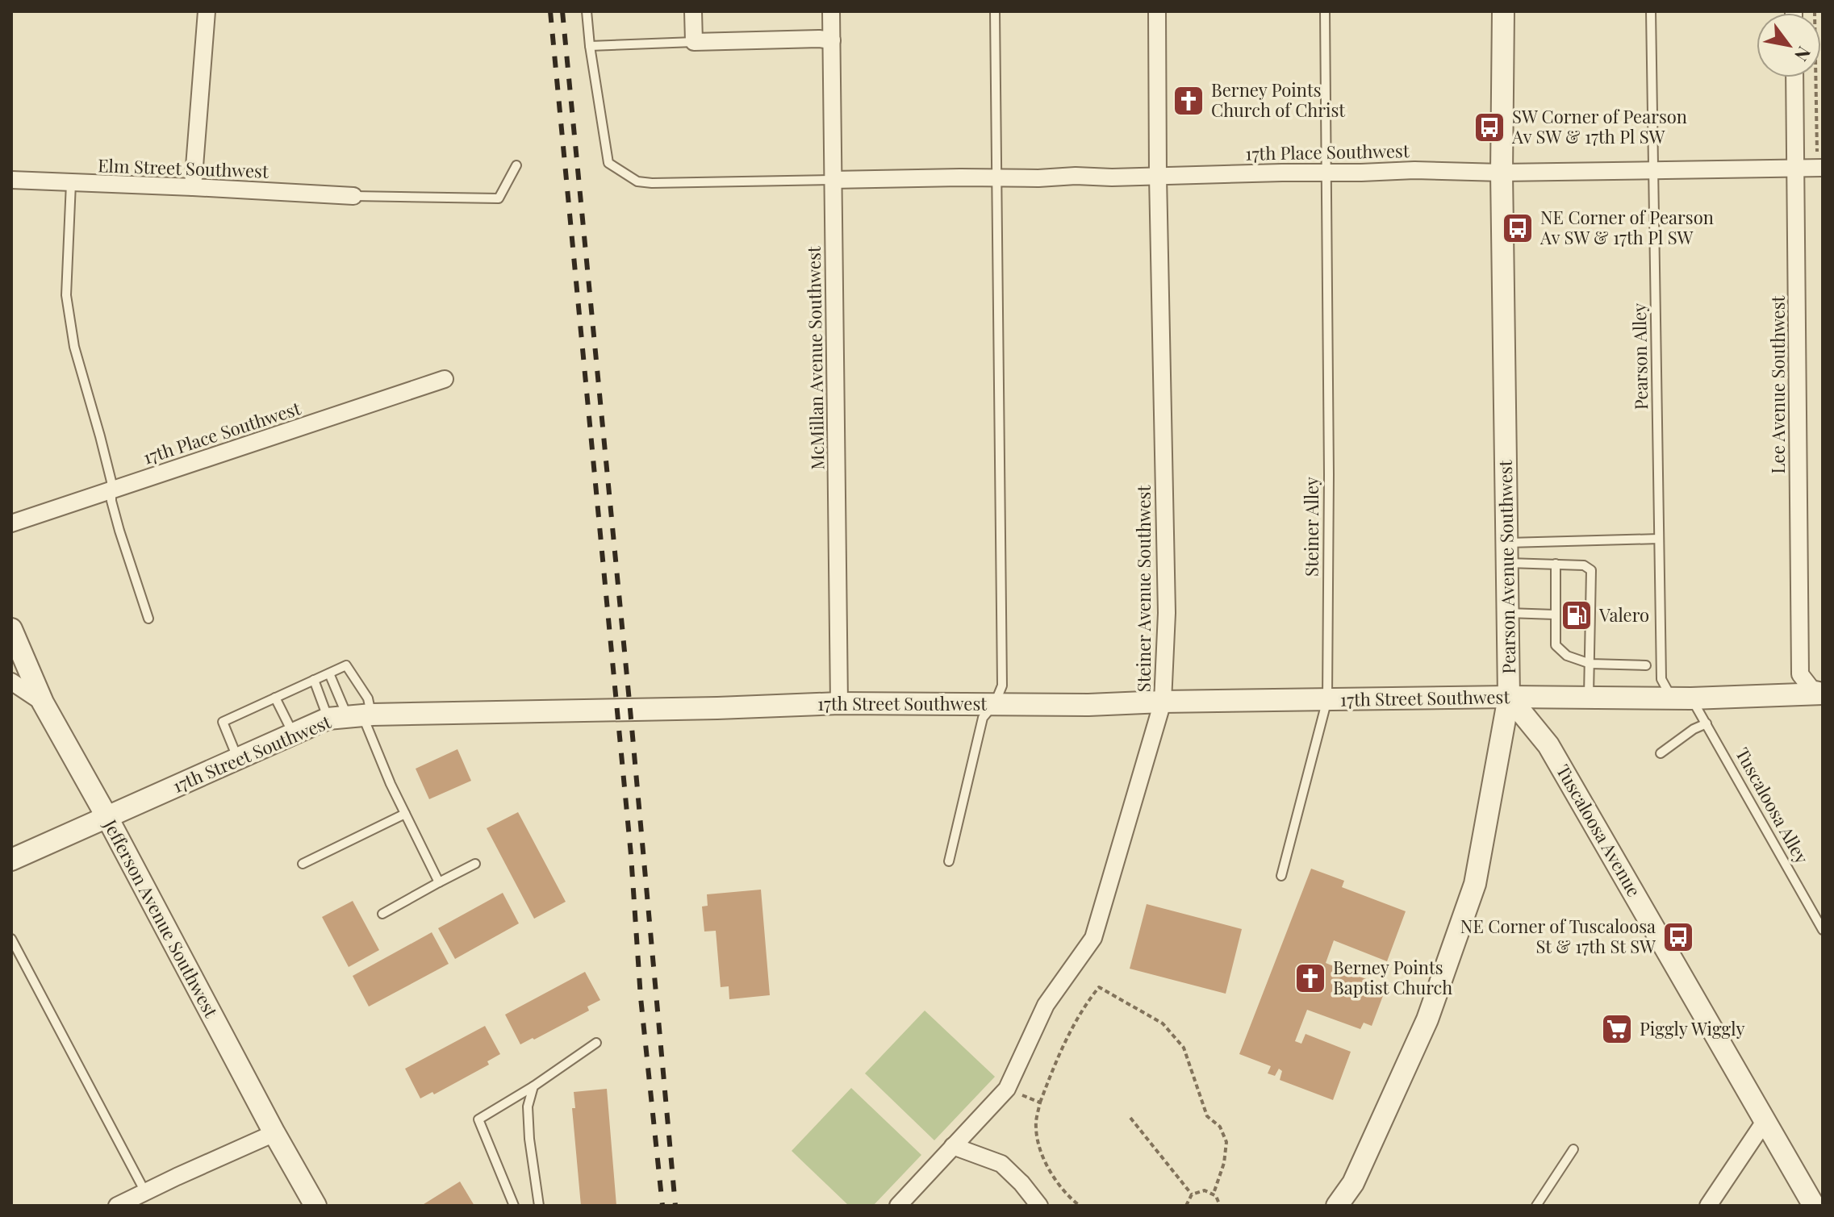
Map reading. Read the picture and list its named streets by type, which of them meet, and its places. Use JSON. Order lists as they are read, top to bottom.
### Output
{
  "streets": {
    "street": [
      "17th Place Southwest",
      "Elm Street Southwest",
      "McMillan Avenue Southwest",
      "Lee Avenue Southwest",
      "Pearson Avenue Southwest",
      "Steiner Avenue Southwest",
      "17th Street Southwest",
      "Tuscaloosa Avenue",
      "Jefferson Avenue Southwest"
    ],
    "lane": ["Pearson Alley", "Steiner Alley", "Tuscaloosa Alley"]
  },
  "crossings": [
    ["17th Place Southwest", "Pearson Alley"],
    ["17th Place Southwest", "McMillan Avenue Southwest"],
    ["17th Place Southwest", "Lee Avenue Southwest"],
    ["17th Place Southwest", "Steiner Alley"],
    ["17th Place Southwest", "Pearson Avenue Southwest"],
    ["17th Place Southwest", "Steiner Avenue Southwest"],
    ["Pearson Alley", "17th Street Southwest"],
    ["Pearson Alley", "Tuscaloosa Alley"],
    ["McMillan Avenue Southwest", "17th Street Southwest"],
    ["Lee Avenue Southwest", "17th Street Southwest"],
    ["Steiner Alley", "17th Street Southwest"],
    ["Pearson Avenue Southwest", "17th Street Southwest"],
    ["Pearson Avenue Southwest", "Tuscaloosa Avenue"],
    ["Steiner Avenue Southwest", "17th Street Southwest"],
    ["17th Street Southwest", "Tuscaloosa Alley"],
    ["17th Street Southwest", "Tuscaloosa Avenue"],
    ["17th Street Southwest", "Jefferson Avenue Southwest"]
  ],
  "places": {
    "church": ["Berney Points Church of Christ", "Berney Points Baptist Church"],
    "bus stop": ["SW Corner of Pearson Av SW & 17th Pl SW", "NE Corner of Pearson Av SW & 17th Pl SW", "NE Corner of Tuscaloosa St & 17th St SW"],
    "fuel station": ["Valero"],
    "supermarket": ["Piggly Wiggly"]
  },
  "north": "bottom right"
}
